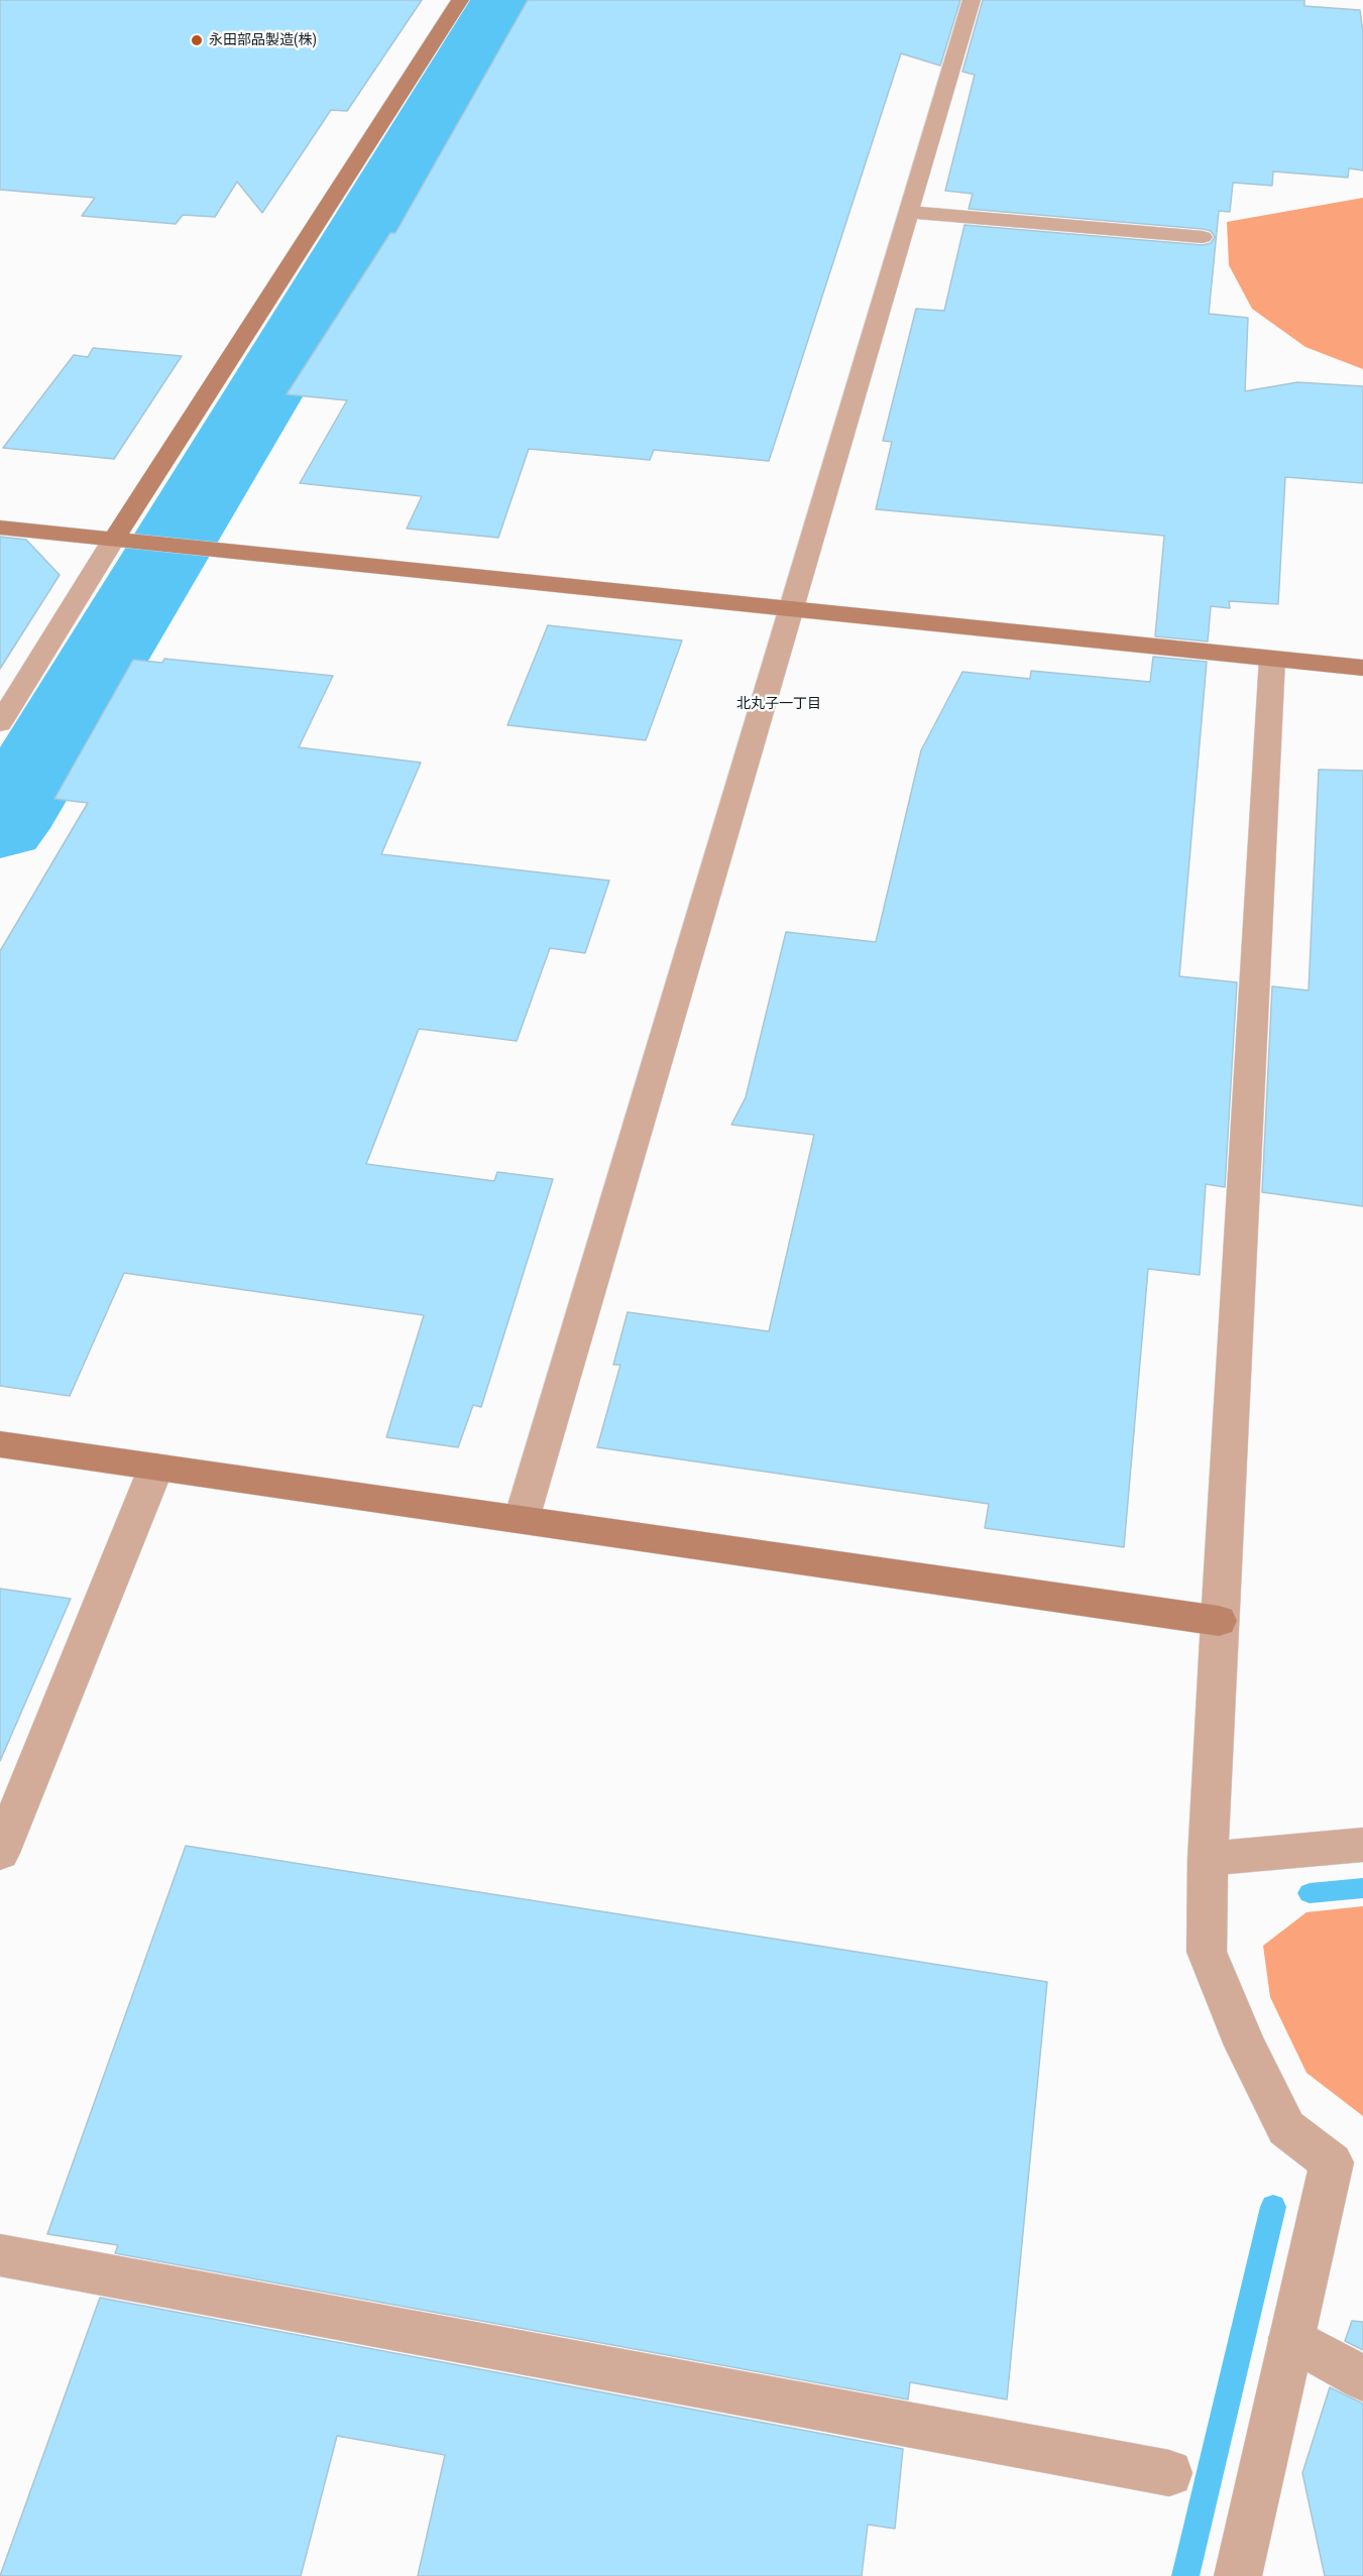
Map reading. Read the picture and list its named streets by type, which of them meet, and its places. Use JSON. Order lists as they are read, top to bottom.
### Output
{
  "districts": ["北丸子一丁目"],
  "places": ["永田部品製造(株)"]
}
